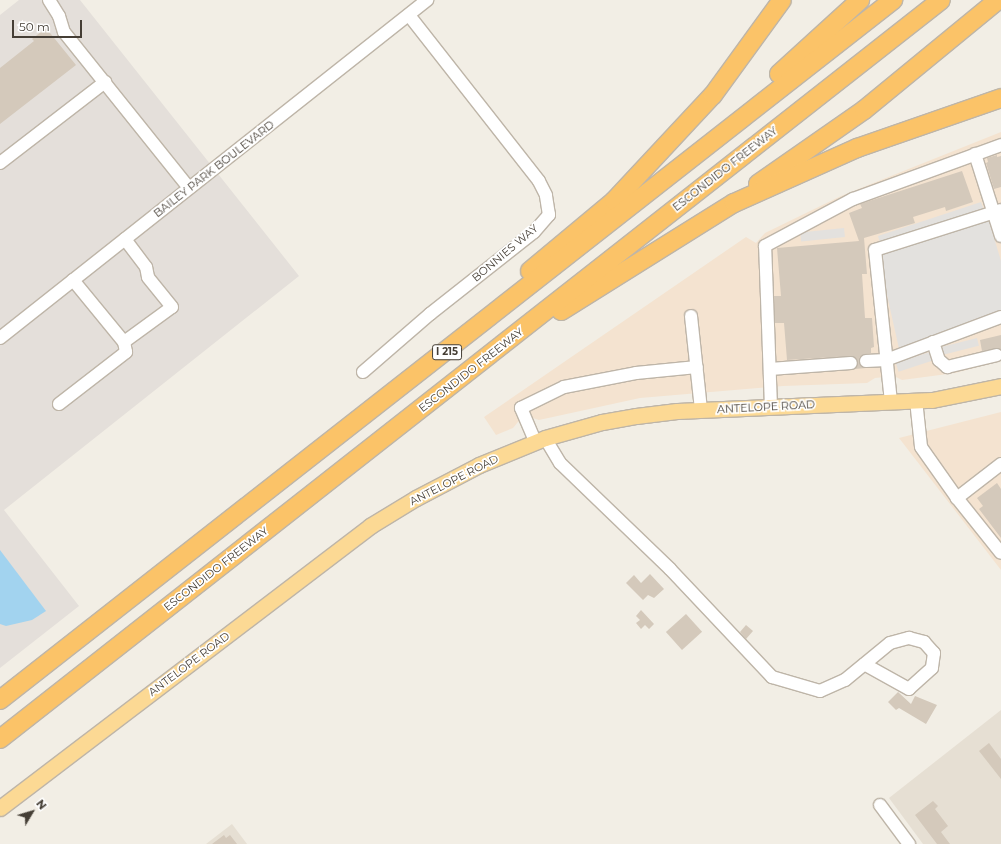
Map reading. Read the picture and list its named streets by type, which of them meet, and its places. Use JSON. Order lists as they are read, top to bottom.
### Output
{
  "streets": {
    "highway": ["ESCONDIDO FREEWAY", "I 215"],
    "main road": ["ANTELOPE ROAD"],
    "street": ["BAILEY PARK BOULEVARD", "BONNIES WAY"]
  },
  "crossings": [
    ["BAILEY PARK BOULEVARD", "BONNIES WAY"]
  ],
  "scale_bar": "50 m",
  "north": "top right"
}
